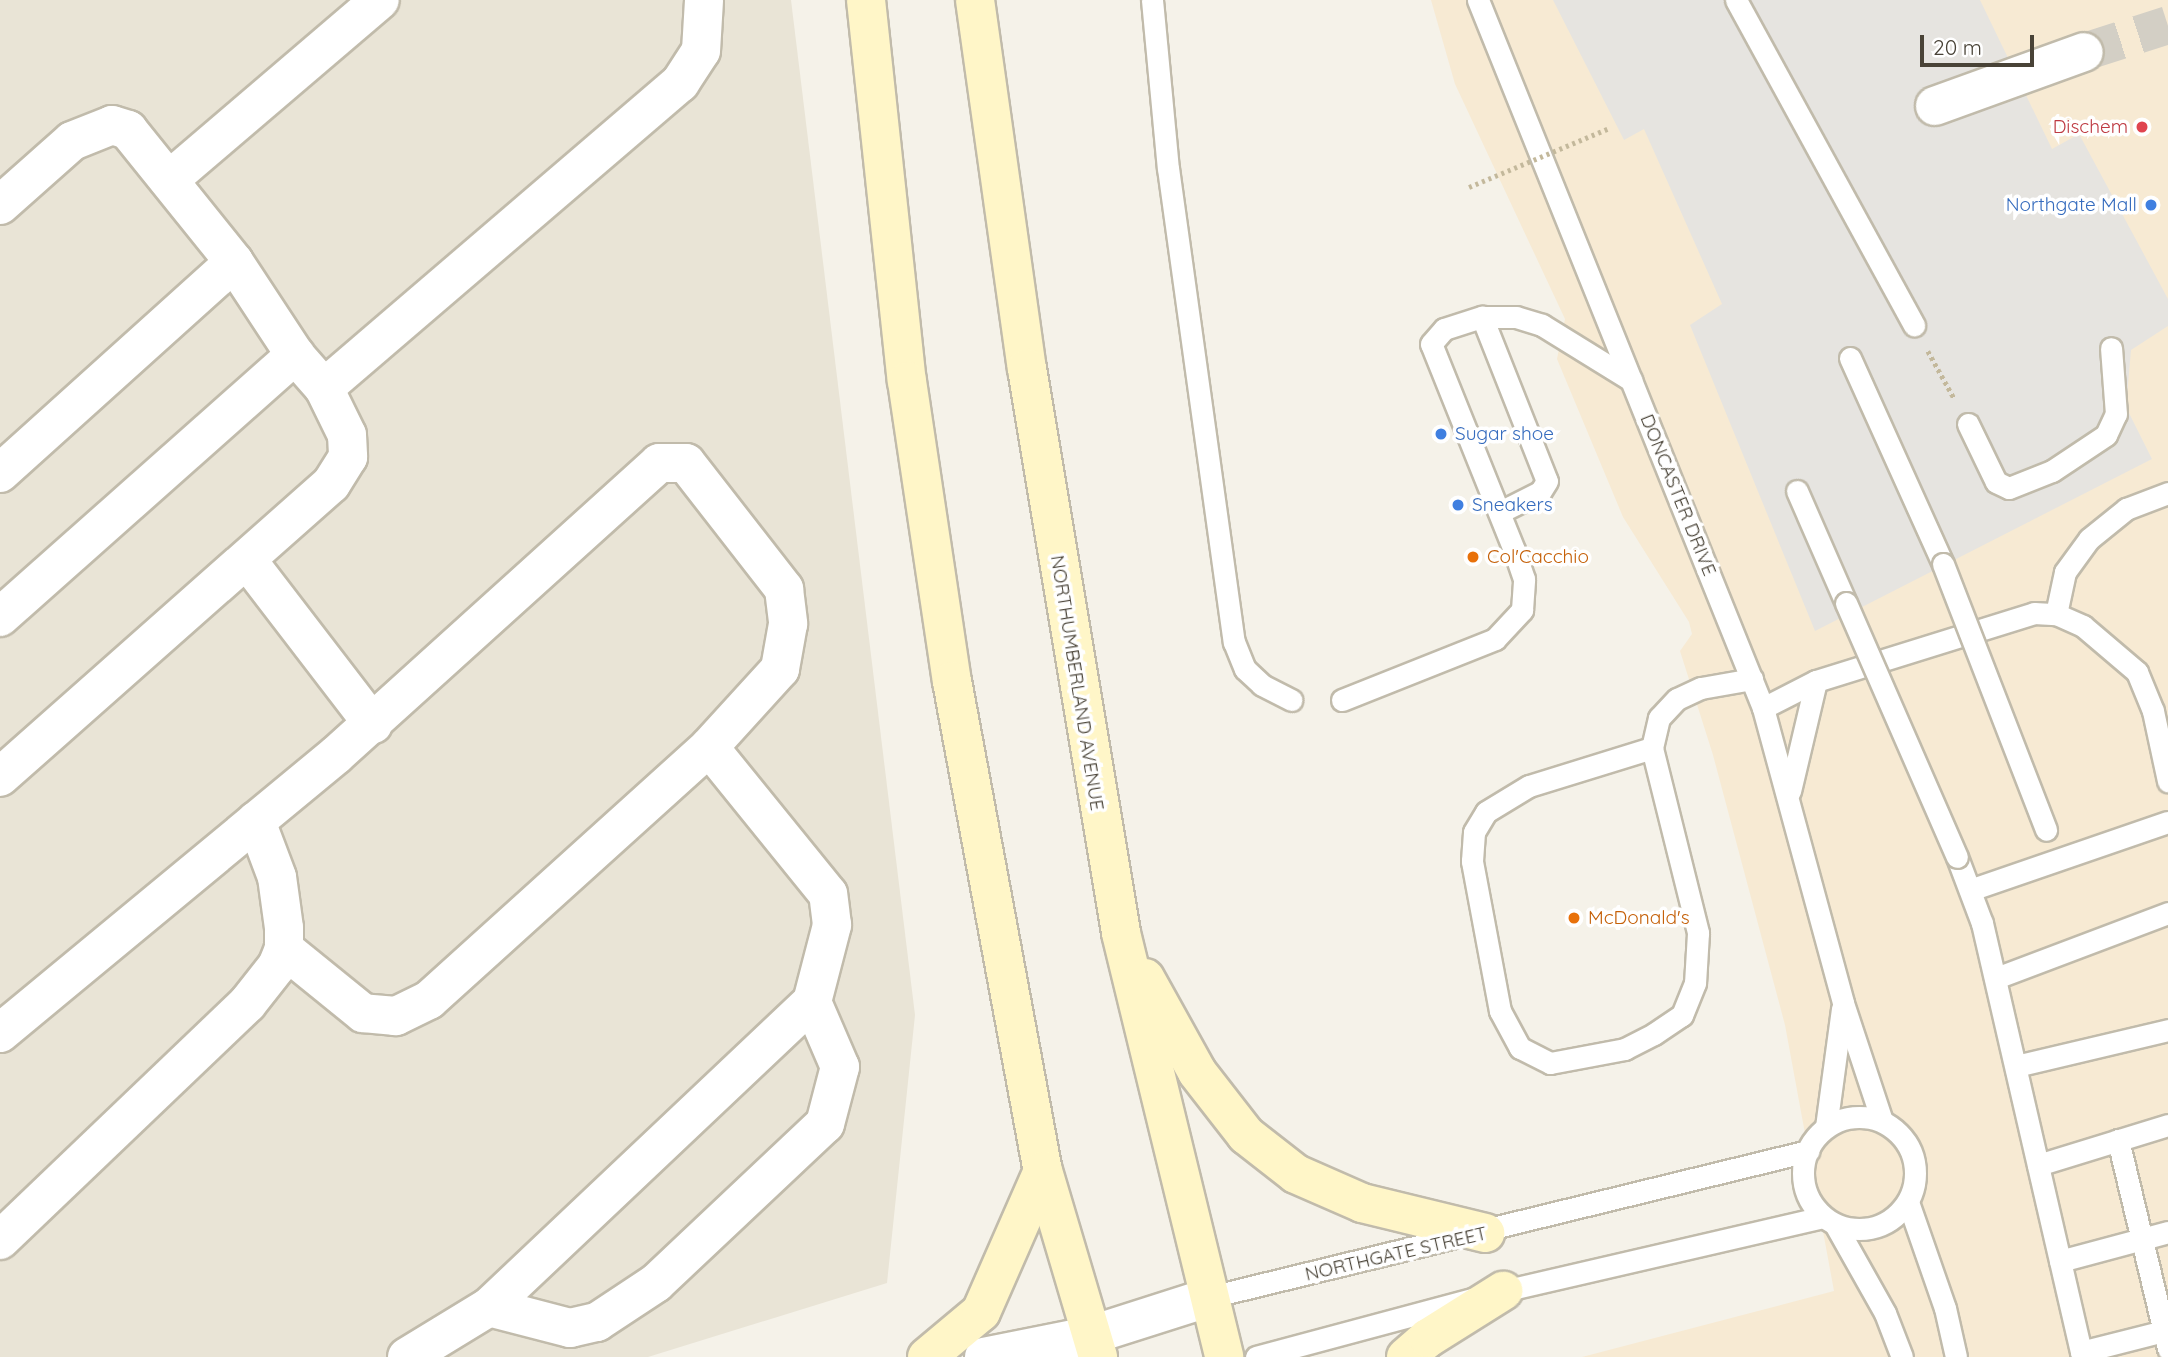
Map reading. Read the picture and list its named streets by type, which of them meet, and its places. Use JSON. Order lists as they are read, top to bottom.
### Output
{
  "streets": {
    "main road": ["NORTHUMBERLAND AVENUE"],
    "street": ["NORTHGATE STREET"],
    "lane": ["DONCASTER DRIVE"]
  },
  "crossings": [
    ["DONCASTER DRIVE", "NORTHGATE STREET"],
    ["NORTHUMBERLAND AVENUE", "NORTHGATE STREET"]
  ],
  "places": [
    "Dischem",
    "Northgate Mall",
    "Sugar shoe",
    "Sneakers",
    "Col'Cacchio",
    "McDonald's"
  ],
  "scale_bar": "20 m"
}
